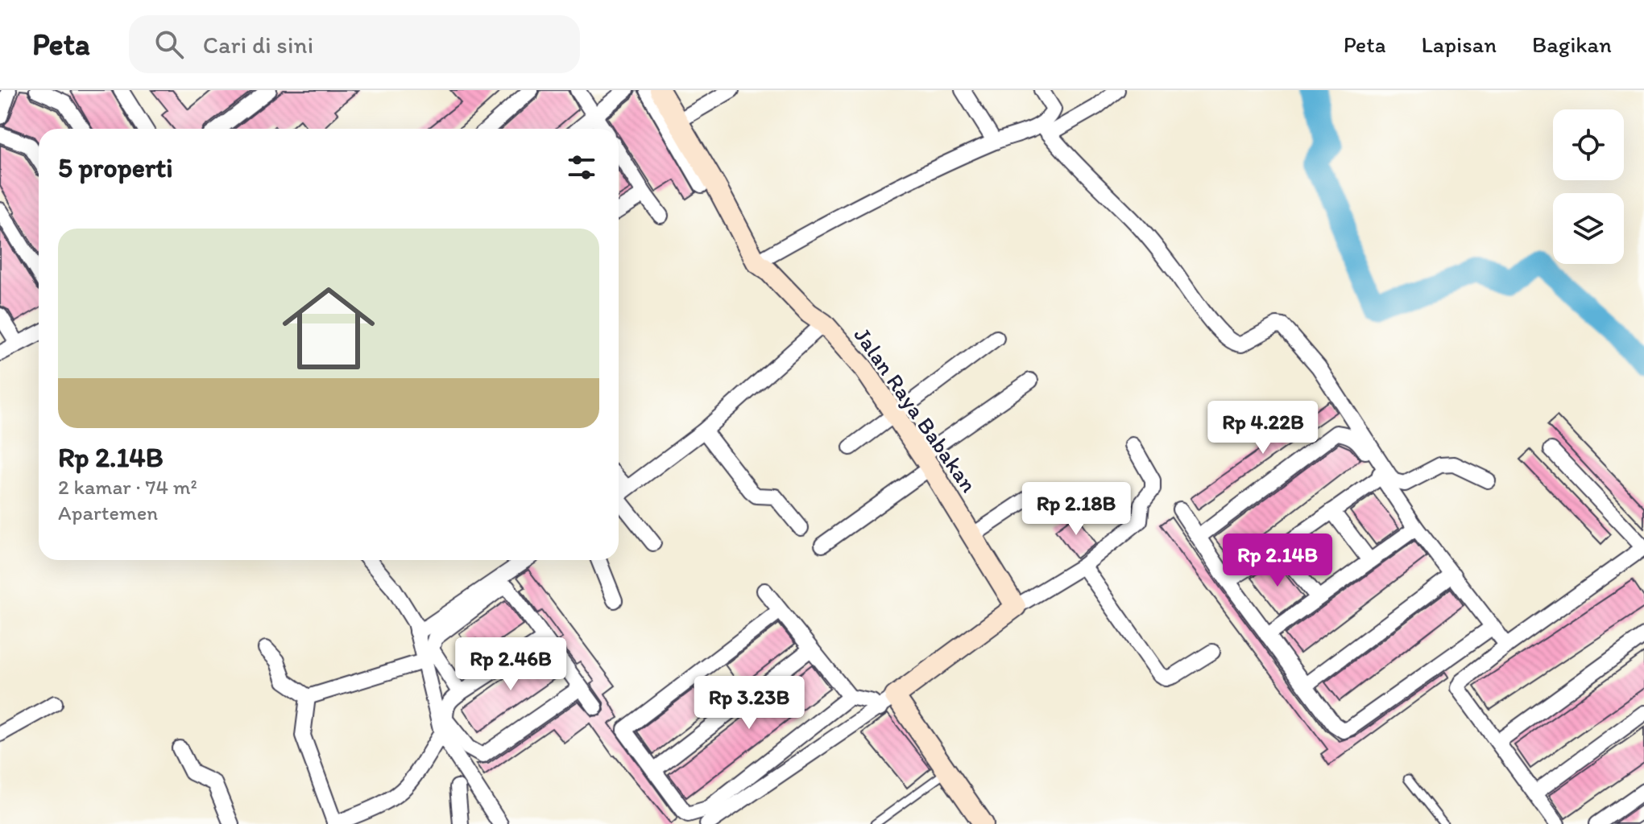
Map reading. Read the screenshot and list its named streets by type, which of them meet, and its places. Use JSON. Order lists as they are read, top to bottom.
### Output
{
  "streets": {
    "street": ["Jalan Raya Babakan"]
  },
  "page": {
    "header": "Peta",
    "search": "Cari di sini",
    "nav": ["Peta", "Lapisan", "Bagikan"],
    "heading": "5 properti",
    "list": [
      {
        "name": "Rp 2.14B",
        "note": "2 kamar · 74 m² · Apartemen"
      }
    ],
    "price": [
      "Rp 4.22B",
      "Rp 2.18B",
      "Rp 2.14B",
      "Rp 2.46B",
      "Rp 3.23B"
    ]
  }
}
